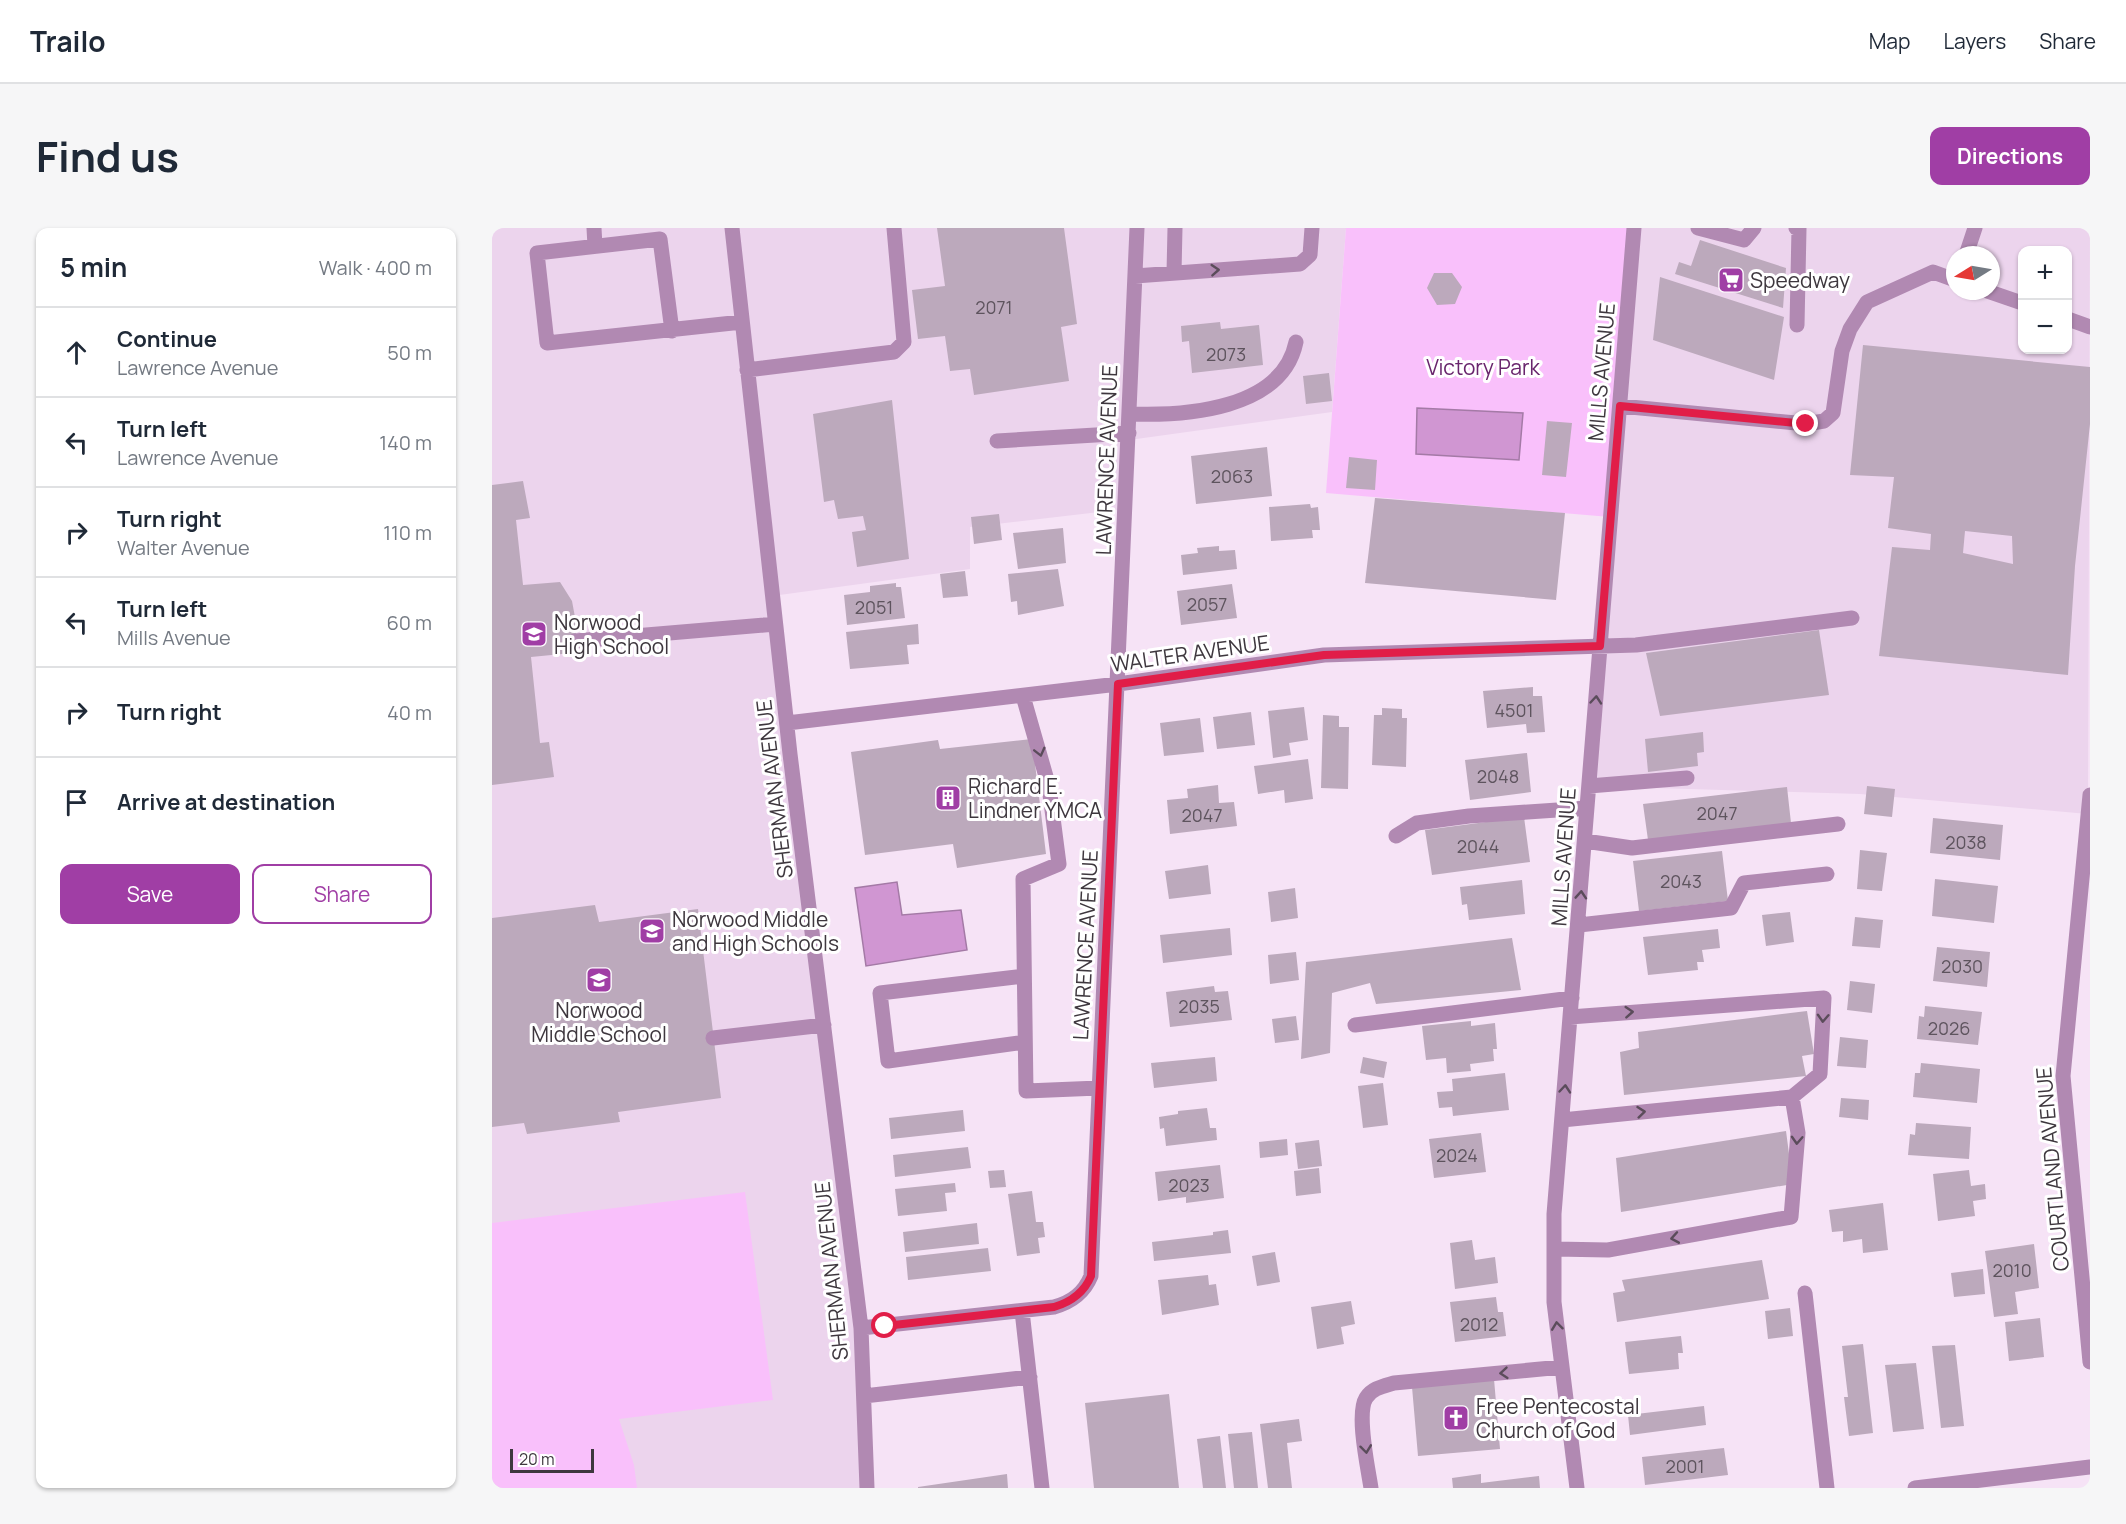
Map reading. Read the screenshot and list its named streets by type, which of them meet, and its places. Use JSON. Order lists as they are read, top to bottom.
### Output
{
  "streets": {
    "street": [
      "MILLS AVENUE",
      "LAWRENCE AVENUE",
      "WALTER AVENUE",
      "SHERMAN AVENUE",
      "COURTLAND AVENUE"
    ]
  },
  "crossings": [
    ["MILLS AVENUE", "WALTER AVENUE"],
    ["LAWRENCE AVENUE", "WALTER AVENUE"],
    ["LAWRENCE AVENUE", "SHERMAN AVENUE"],
    ["WALTER AVENUE", "SHERMAN AVENUE"]
  ],
  "one_way": ["MILLS AVENUE"],
  "parks": ["Victory Park"],
  "places": {
    "supermarket": ["Speedway"],
    "school or university": ["Norwood High School", "Norwood Middle and High Schools", "Norwood Middle School"],
    "building": ["Richard E. Lindner YMCA"],
    "church": ["Free Pentecostal Church of God"]
  },
  "house_numbers": [
    "2071",
    "2073",
    "2063",
    "2057",
    "2051",
    "4501",
    "2048",
    "2047",
    "2047",
    "2038",
    "2044",
    "2043",
    "2030",
    "2035",
    "2026",
    "2024",
    "2023",
    "2010",
    "2012",
    "2001"
  ],
  "scale_bar": "20 m",
  "north": "left",
  "page": {
    "header": "Trailo",
    "nav": ["Map", "Layers", "Share"],
    "title": "Find us",
    "buttons": [
      "Directions",
      ["Save", "Share"]
    ],
    "heading": ["5 min", "Walk · 400 m"],
    "map_buttons": ["+", "−"],
    "list": [
      ["Continue", "Lawrence Avenue", "50 m"],
      ["Turn left", "Lawrence Avenue", "140 m"],
      ["Turn right", "Walter Avenue", "110 m"],
      ["Turn left", "Mills Avenue", "60 m"],
      ["Turn right", "40 m"],
      "Arrive at destination"
    ],
    "scale": "20 m"
  }
}
